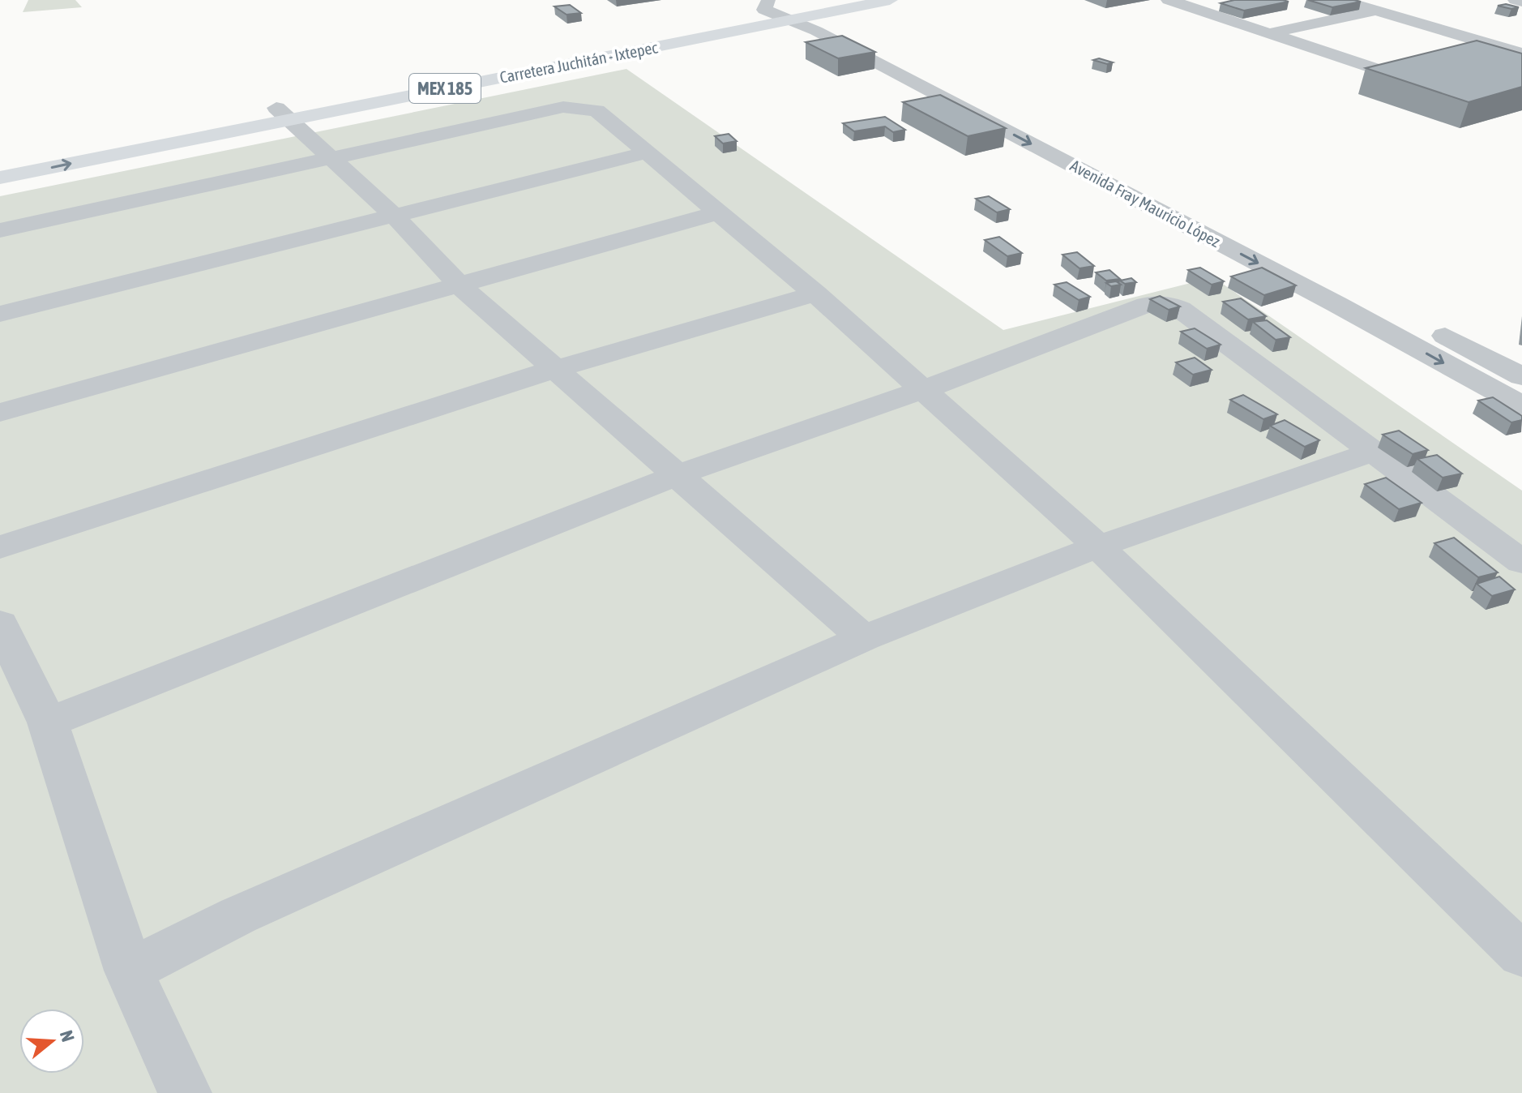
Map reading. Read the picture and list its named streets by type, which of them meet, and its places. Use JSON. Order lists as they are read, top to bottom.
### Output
{
  "streets": {
    "main road": ["Carretera Juchitán - Ixtepec", "MEX 185"],
    "street": ["Avenida Fray Mauricio López"]
  },
  "crossings": [
    ["Carretera Juchitán - Ixtepec", "Avenida Fray Mauricio López"]
  ],
  "north": "right"
}
